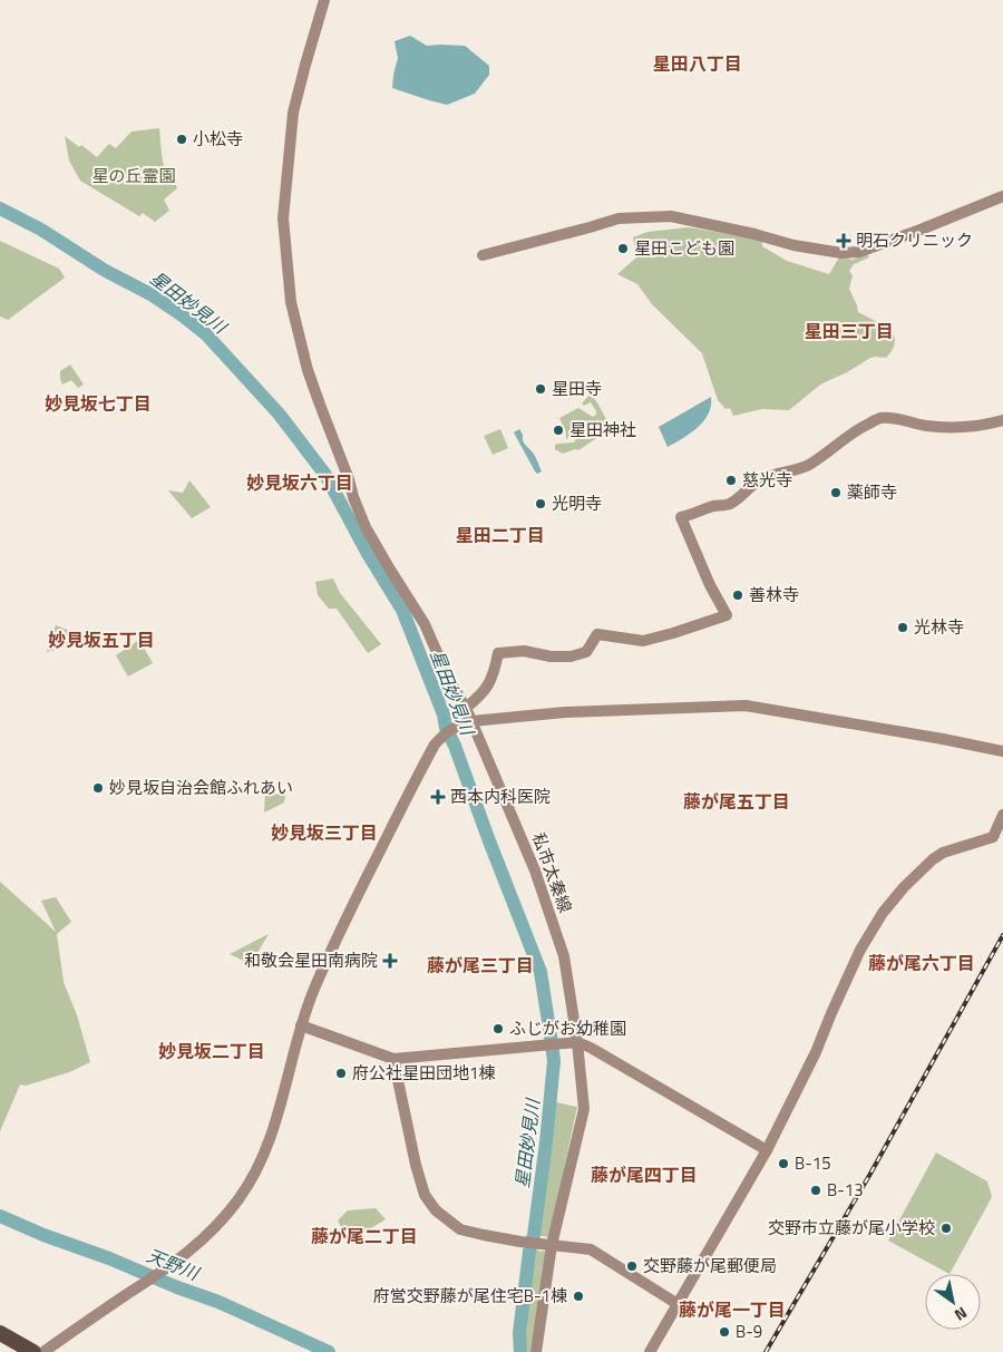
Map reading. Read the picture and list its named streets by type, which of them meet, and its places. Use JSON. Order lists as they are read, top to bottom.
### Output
{
  "streets": {
    "street": ["私市太秦線"]
  },
  "districts": [
    "星田八丁目",
    "星田三丁目",
    "妙見坂七丁目",
    "妙見坂六丁目",
    "星田二丁目",
    "妙見坂五丁目",
    "藤が尾五丁目",
    "妙見坂三丁目",
    "藤が尾六丁目",
    "藤が尾三丁目",
    "妙見坂二丁目",
    "藤が尾四丁目",
    "藤が尾二丁目",
    "藤が尾一丁目"
  ],
  "water": ["星田妙見川", "天野川"],
  "parks": ["星の丘霊園"],
  "places": {
    "other": [
      "小松寺",
      "星田こども園",
      "星田寺",
      "星田神社",
      "慈光寺",
      "薬師寺",
      "光明寺",
      "善林寺",
      "光林寺",
      "妙見坂自治会館ふれあい",
      "ふじがお幼稚園",
      "府公社星田団地1棟",
      "B-15",
      "B-13",
      "交野市立藤が尾小学校",
      "交野藤が尾郵便局",
      "府営交野藤が尾住宅B-1棟",
      "B-9"
    ],
    "health": ["明石クリニック", "西本内科医院", "和敬会星田南病院"]
  },
  "north": "bottom right"
}
